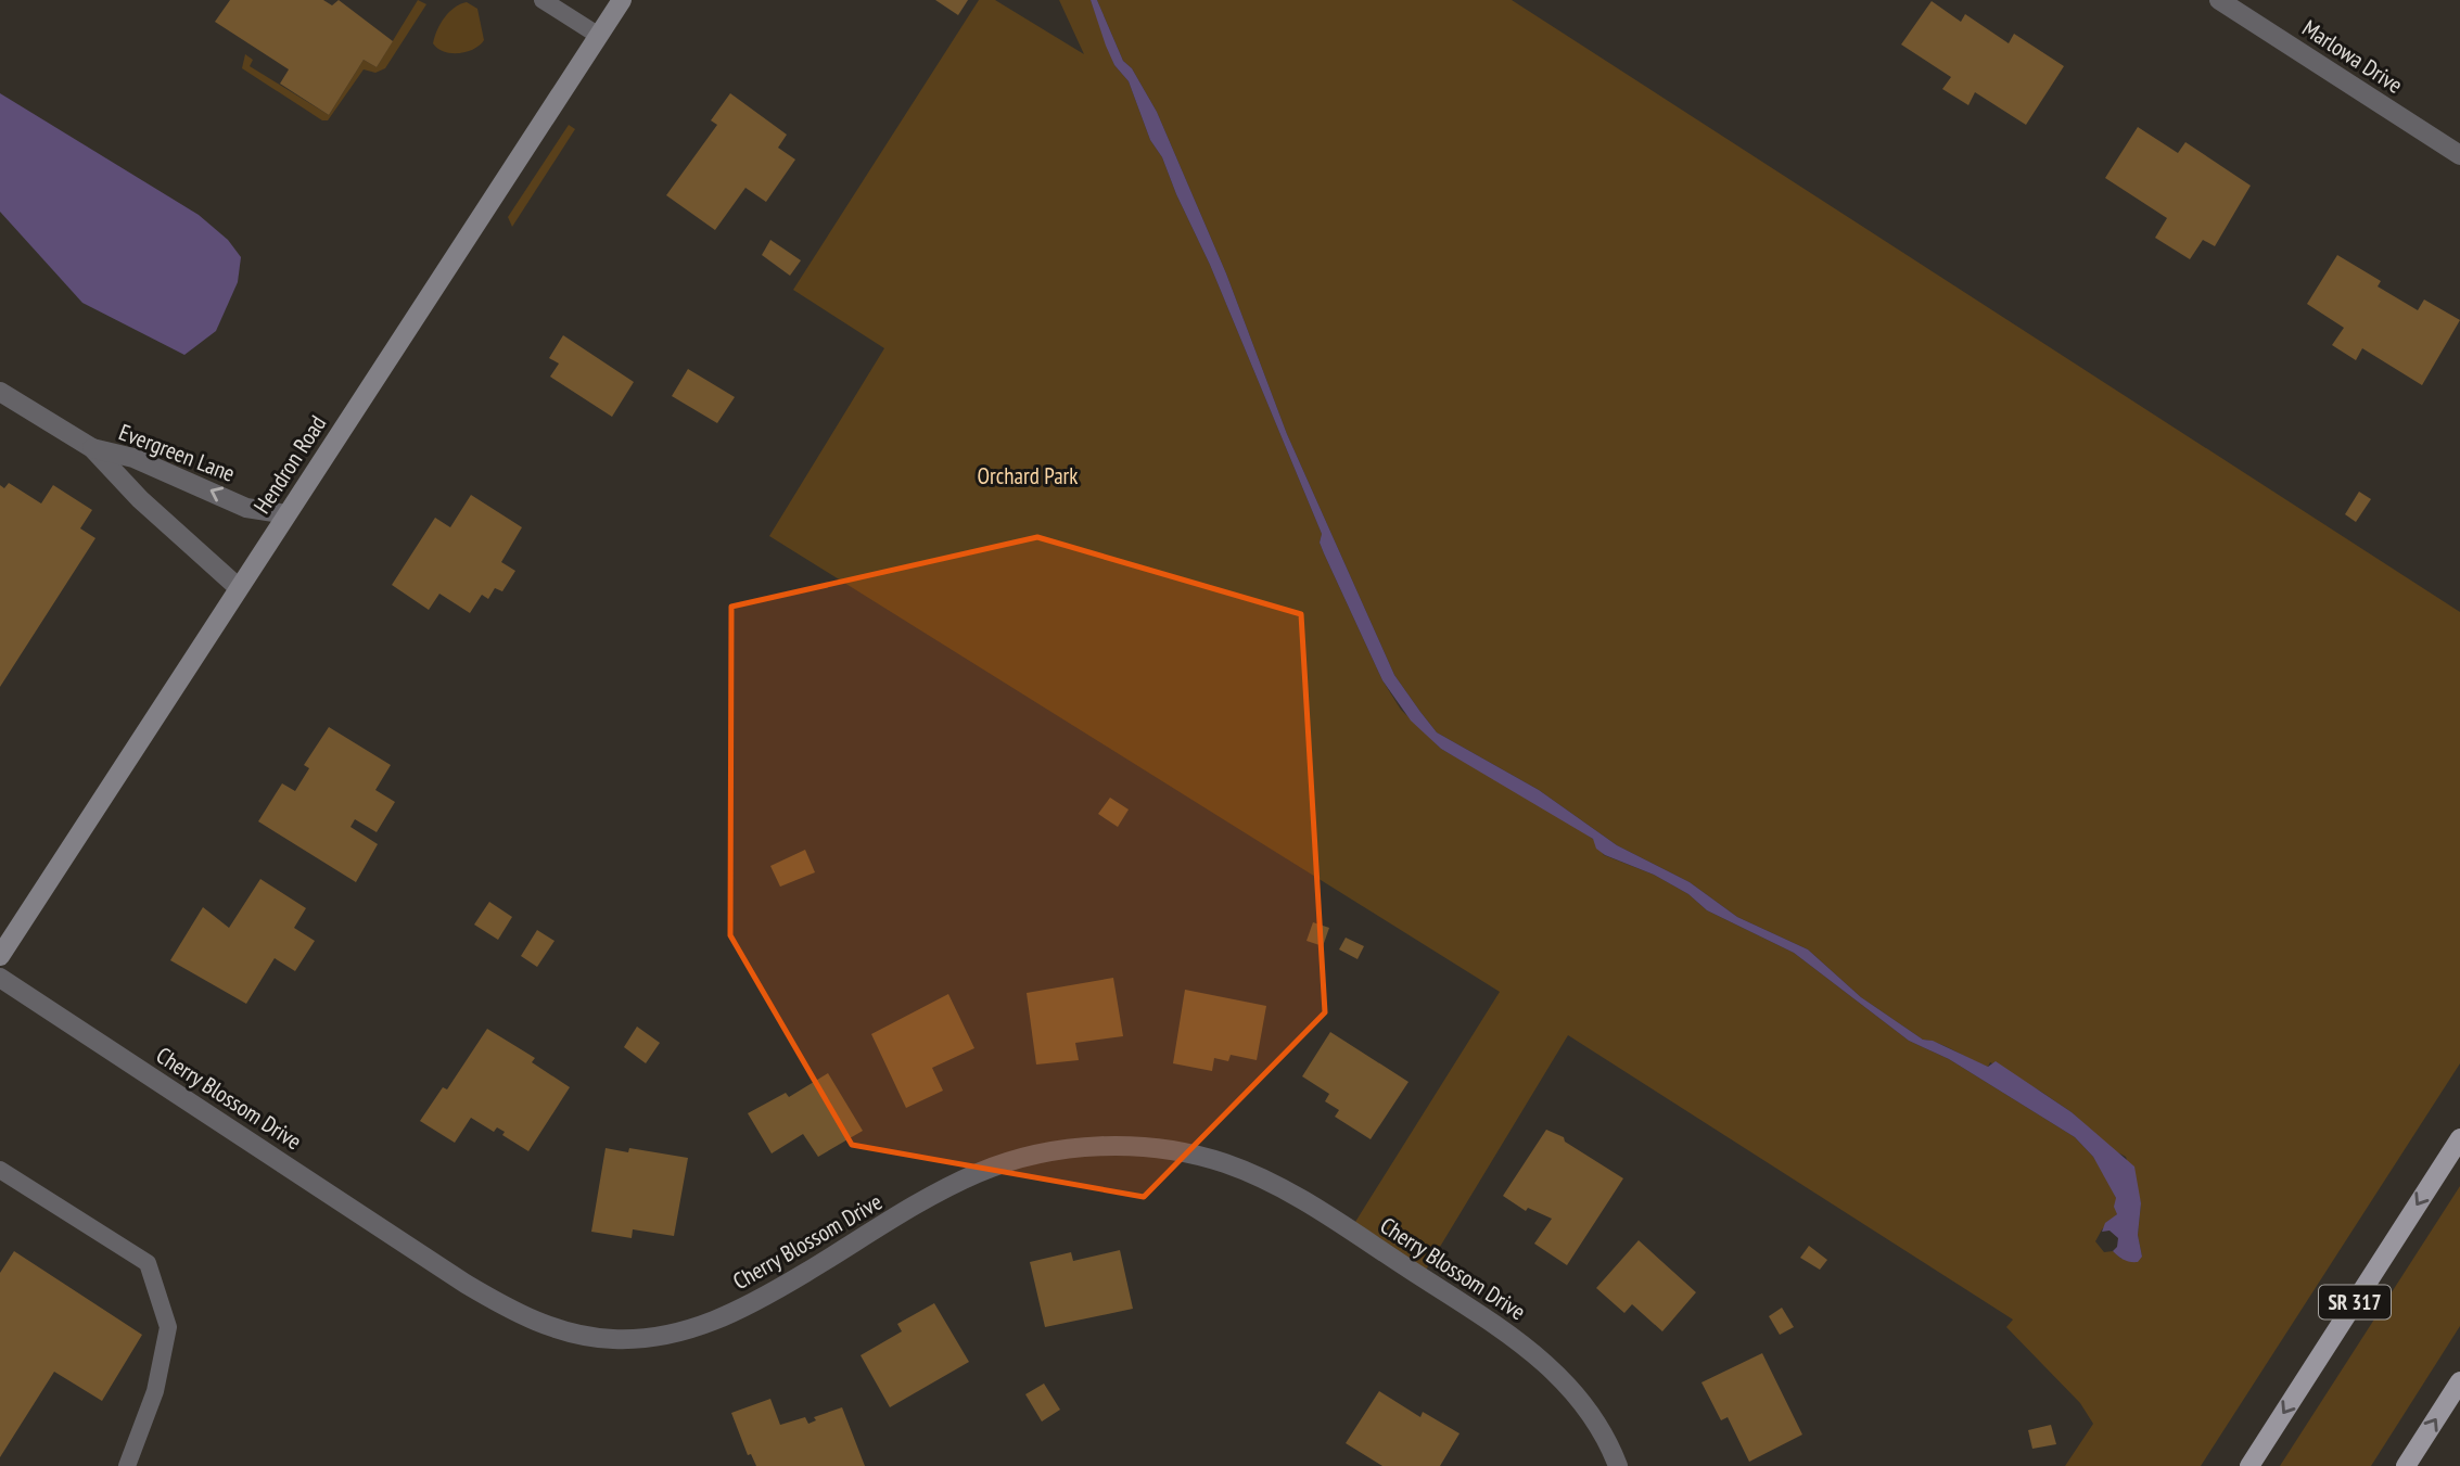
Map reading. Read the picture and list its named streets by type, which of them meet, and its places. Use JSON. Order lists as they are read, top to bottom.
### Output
{
  "streets": {
    "main road": ["SR 317"],
    "street": [
      "Marlowa Drive",
      "Evergreen Lane",
      "Hendron Road",
      "Cherry Blossom Drive"
    ]
  },
  "crossings": [
    ["Evergreen Lane", "Hendron Road"]
  ],
  "parks": ["Orchard Park"]
}
